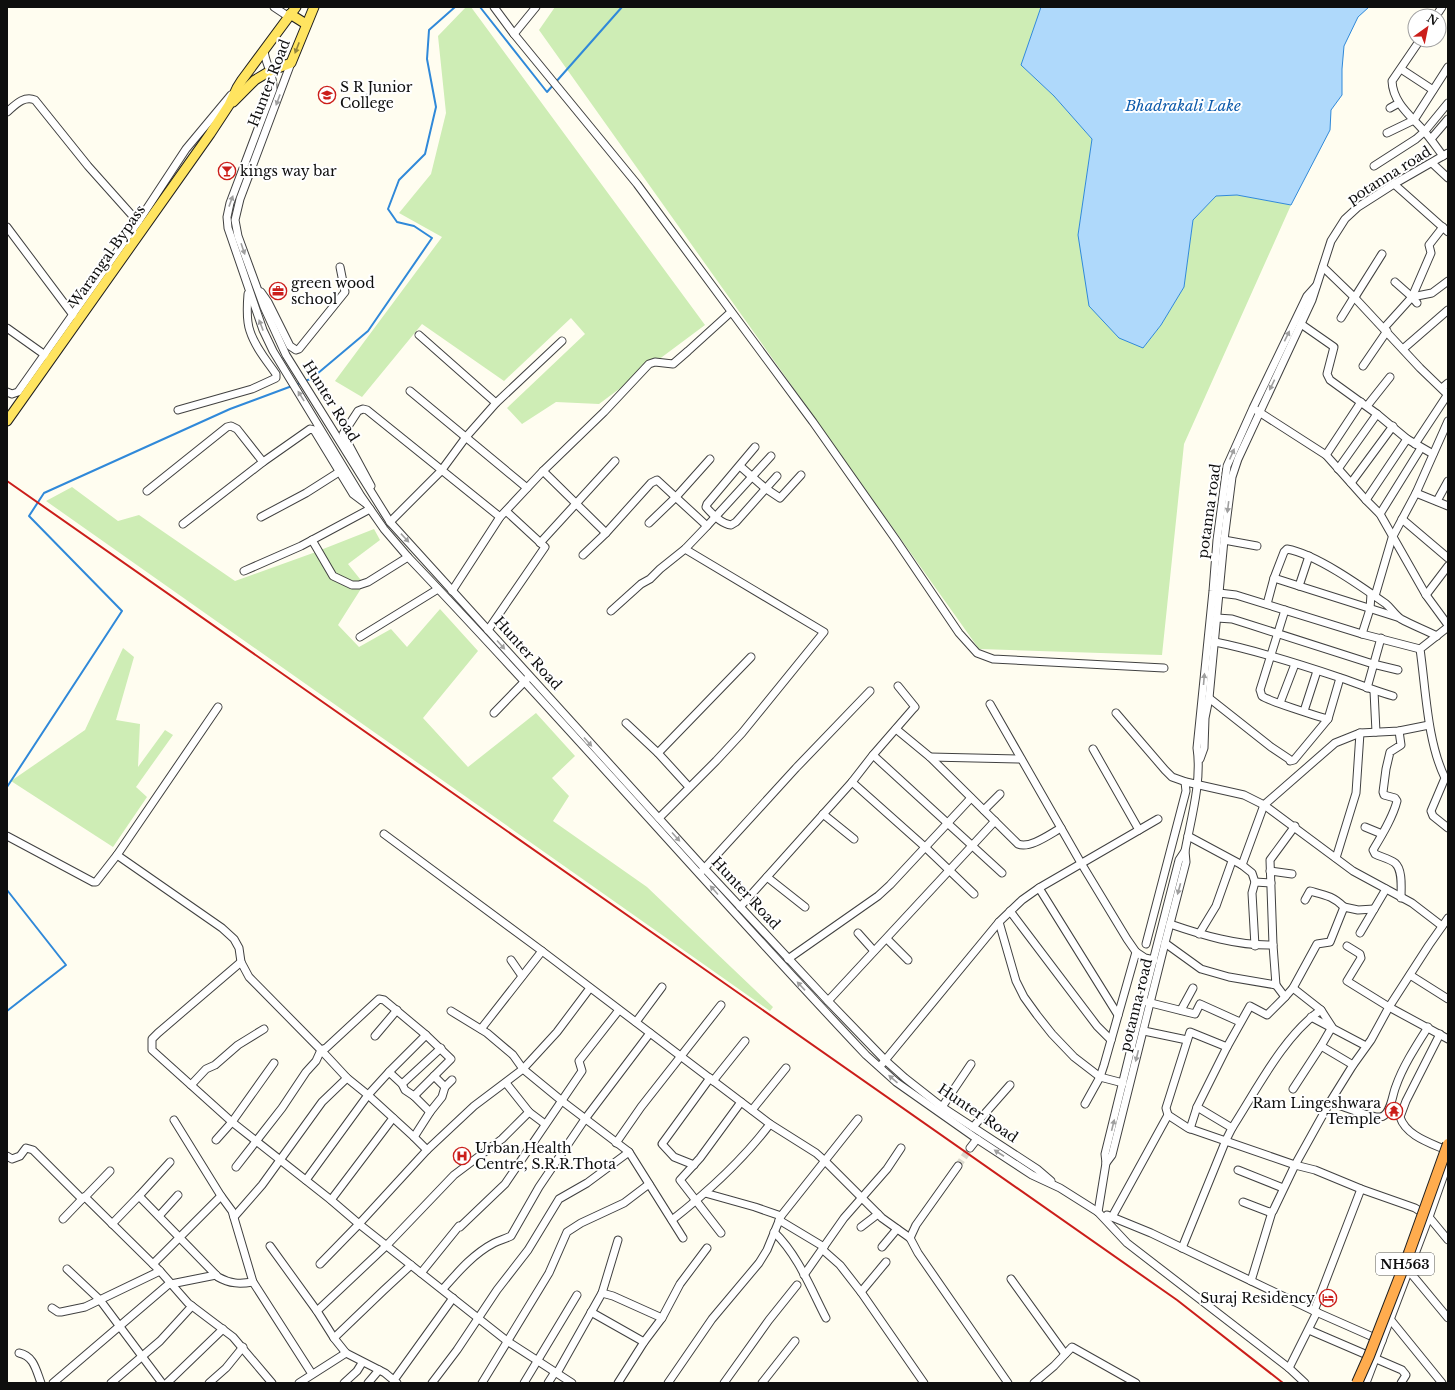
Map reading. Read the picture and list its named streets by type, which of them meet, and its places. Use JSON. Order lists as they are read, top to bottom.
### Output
{
  "streets": {
    "highway": ["NH563"],
    "main road": ["Hunter Road", "Warangal Bypass"],
    "street": ["potanna road"]
  },
  "crossings": [
    ["Hunter Road", "potanna road"],
    ["Hunter Road", "Warangal Bypass"]
  ],
  "water": ["Bhadrakali Lake"],
  "places": {
    "school or university": ["S R Junior College"],
    "bar": ["kings way bar"],
    "office": ["green wood school"],
    "temple": ["Ram Lingeshwara Temple"],
    "hospital": ["Urban Health Centre, S.R.R.Thota"],
    "hotel": ["Suraj Residency"]
  },
  "north": "top right"
}
